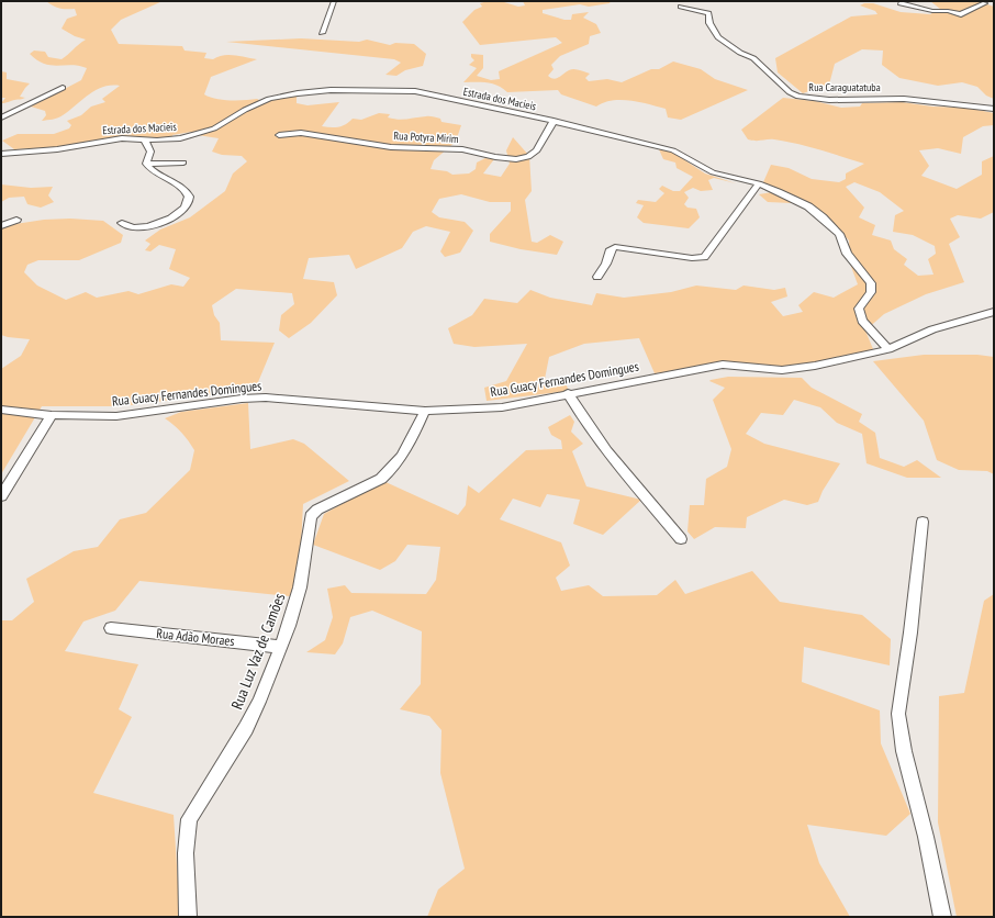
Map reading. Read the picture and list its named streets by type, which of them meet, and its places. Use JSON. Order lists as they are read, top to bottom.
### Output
{
  "streets": {
    "street": [
      "Rua Caraguatatuba",
      "Estrada dos Macieis",
      "Rua Potyra Mirim",
      "Rua Guacy Fernandes Domingues",
      "Rua Adão Moraes",
      "Rua Luz Vaz de Camões"
    ]
  },
  "crossings": [
    ["Estrada dos Macieis", "Rua Potyra Mirim"],
    ["Estrada dos Macieis", "Rua Guacy Fernandes Domingues"],
    ["Rua Guacy Fernandes Domingues", "Rua Luz Vaz de Camões"],
    ["Rua Adão Moraes", "Rua Luz Vaz de Camões"]
  ]
}
